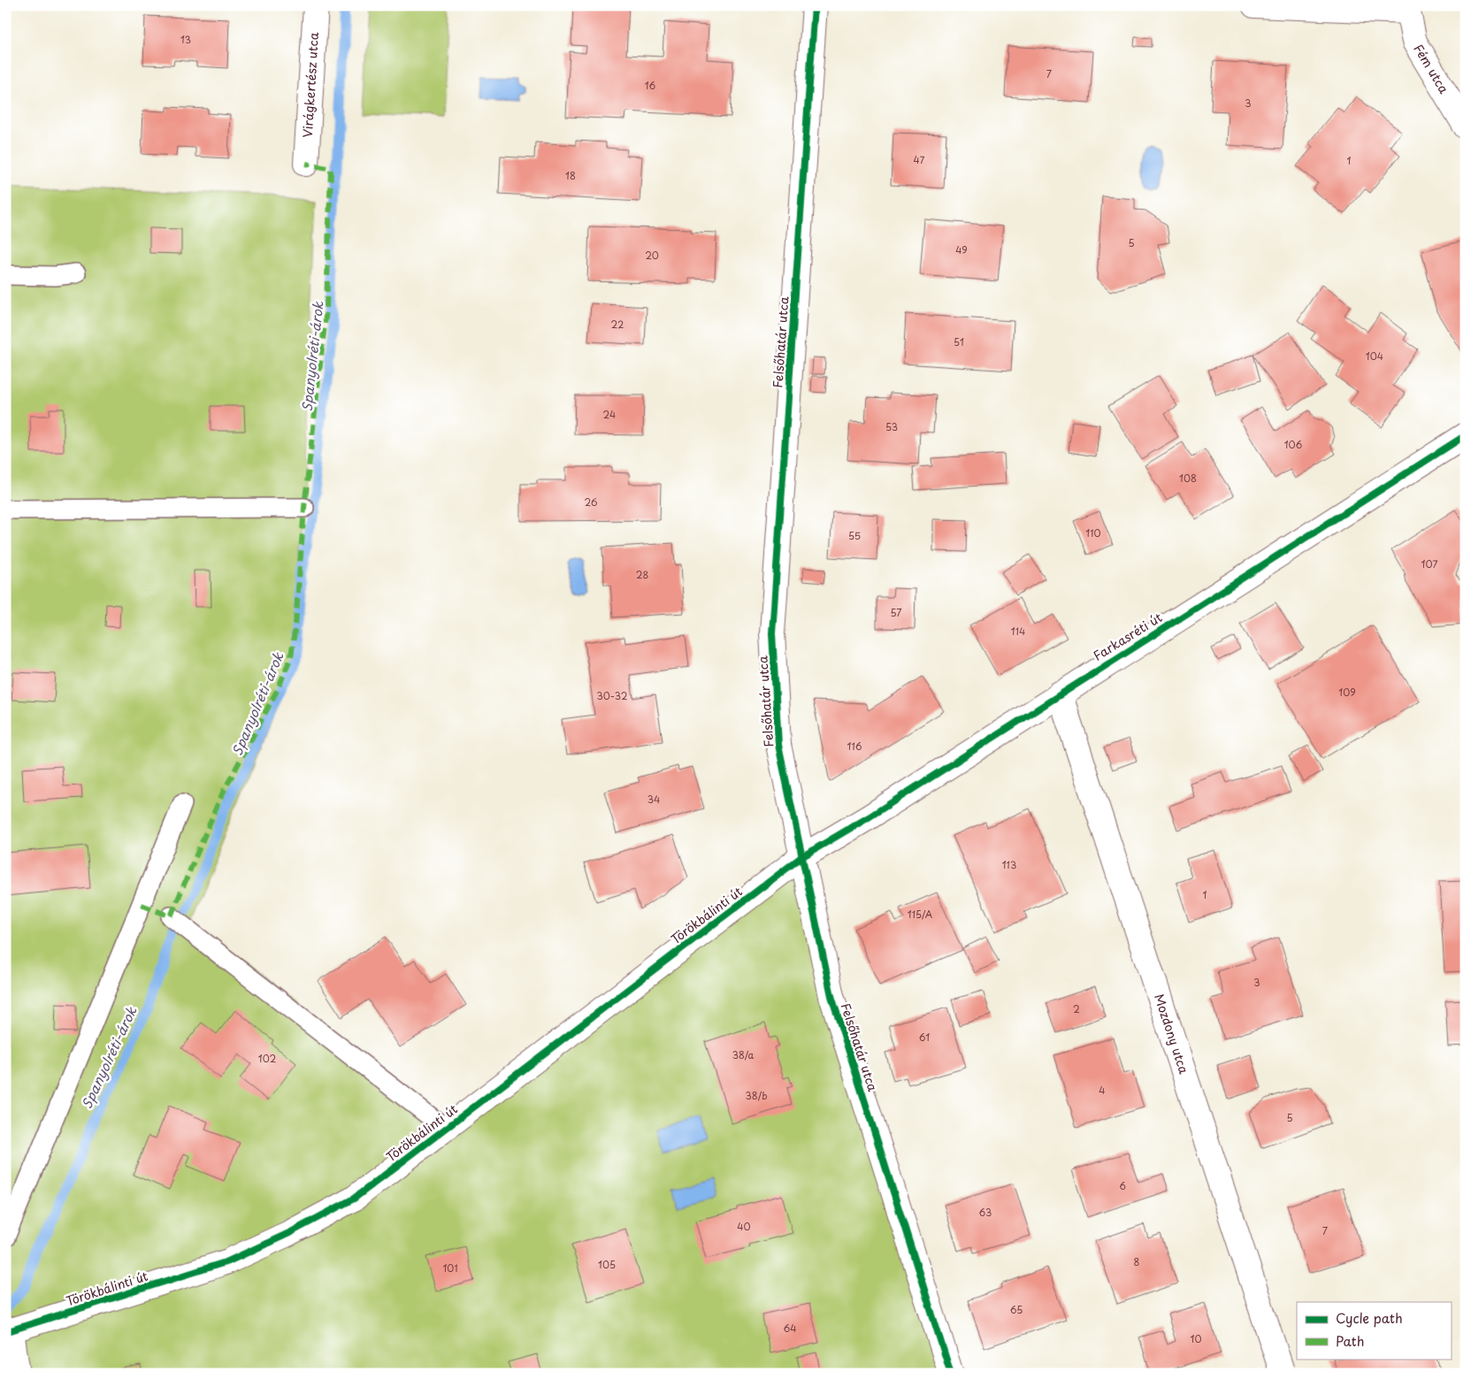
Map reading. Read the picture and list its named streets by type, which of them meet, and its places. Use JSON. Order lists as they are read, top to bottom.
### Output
{
  "streets": {
    "street": [
      "Fém utca",
      "Virágkertész utca",
      "Felsőhatár utca",
      "Farkasréti út",
      "Törökbálinti út",
      "Mozdony utca"
    ]
  },
  "crossings": [
    ["Felsőhatár utca", "Farkasréti út"],
    ["Felsőhatár utca", "Törökbálinti út"],
    ["Farkasréti út", "Törökbálinti út"],
    ["Farkasréti út", "Mozdony utca"]
  ],
  "water": ["Spanyolréti-árok"],
  "house_numbers": [
    "13",
    "7",
    "16",
    "3",
    "47",
    "1",
    "18",
    "5",
    "49",
    "20",
    "22",
    "51",
    "104",
    "24",
    "53",
    "106",
    "108",
    "26",
    "110",
    "55",
    "107",
    "28",
    "57",
    "114",
    "109",
    "30-32",
    "116",
    "34",
    "113",
    "1",
    "115/A",
    "3",
    "2",
    "61",
    "38/a",
    "102",
    "4",
    "38/b",
    "5",
    "6",
    "63",
    "40",
    "7",
    "8",
    "105",
    "101",
    "65",
    "64",
    "10"
  ],
  "legend": ["Cycle path", "Path"]
}
